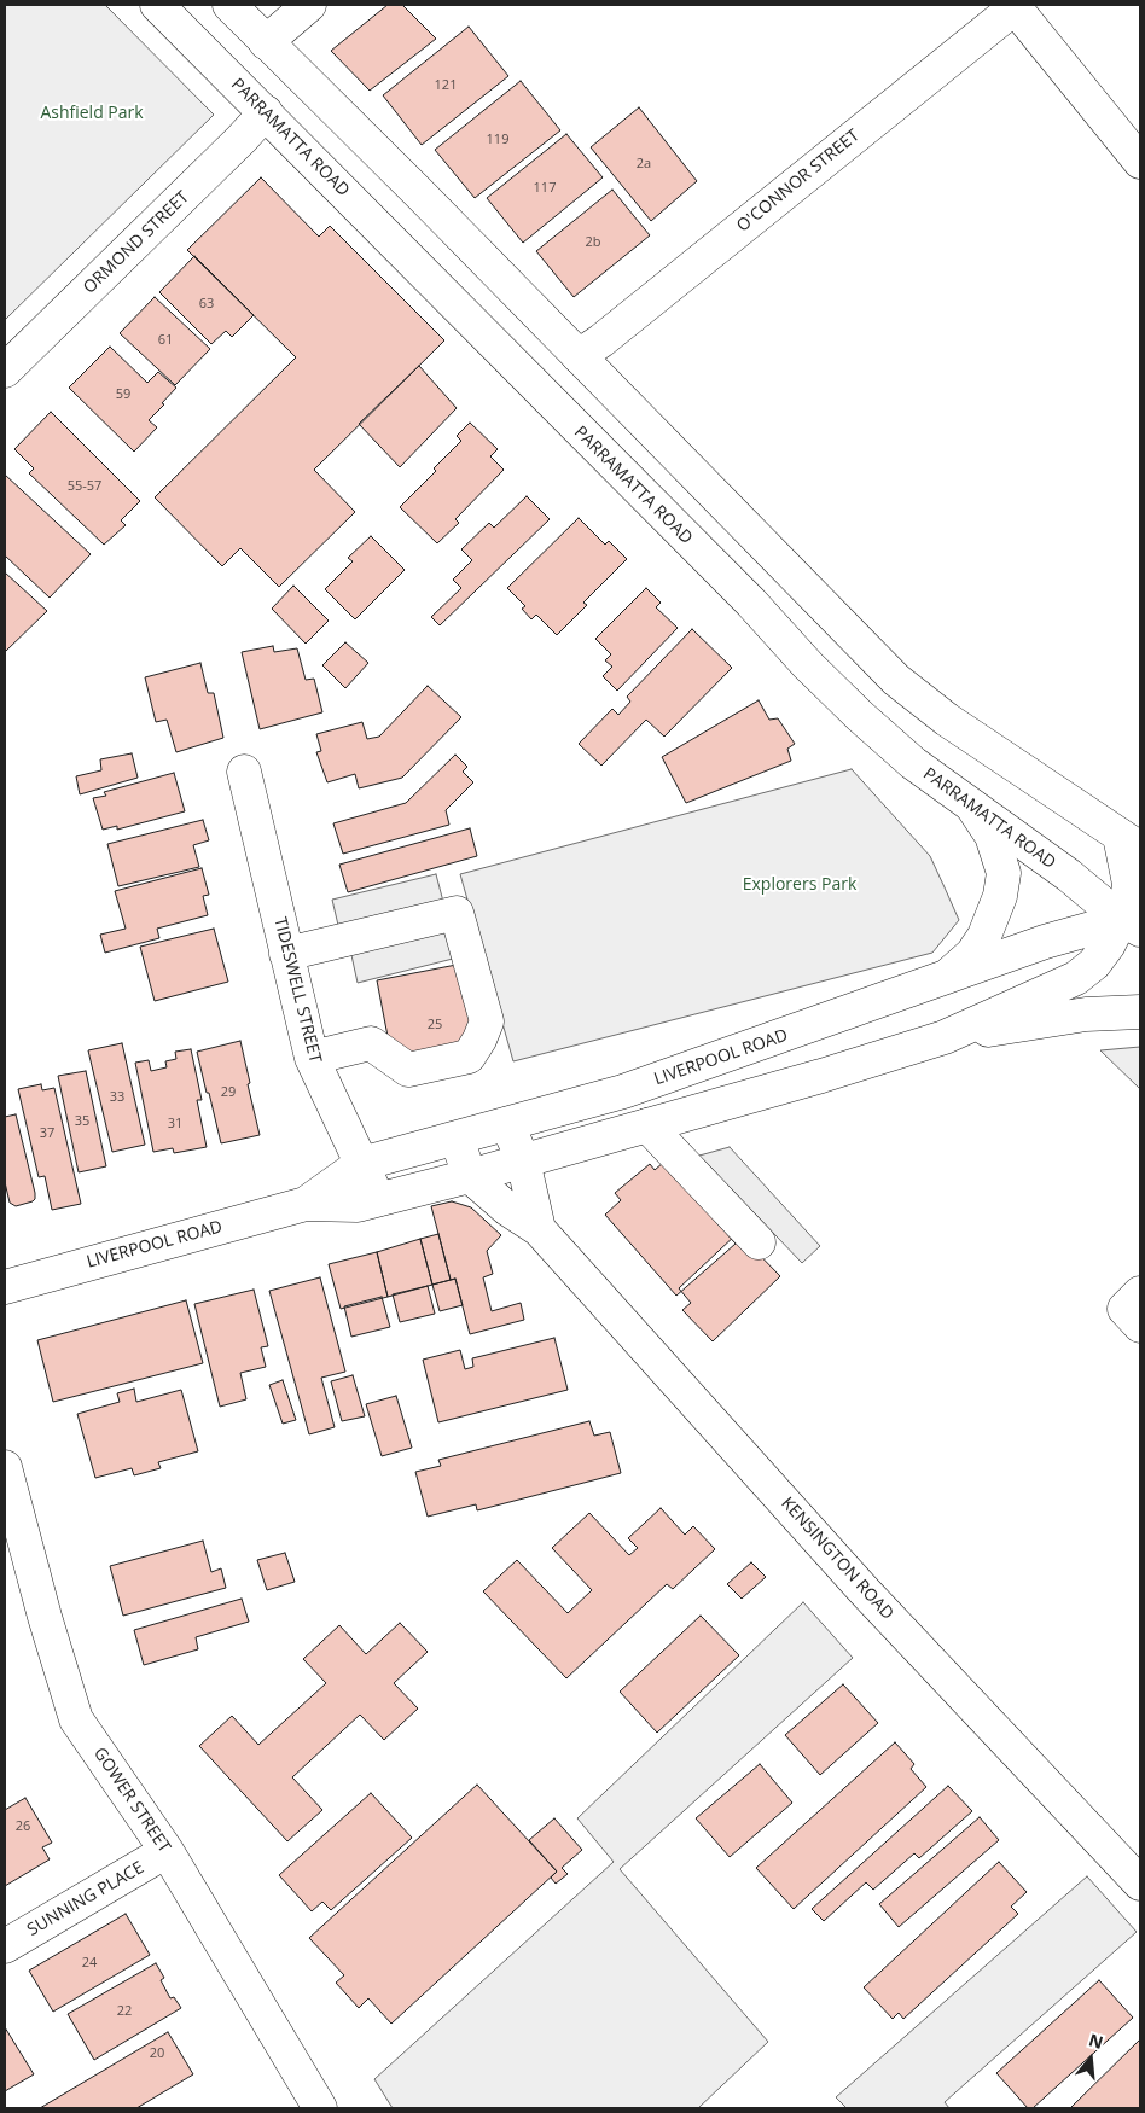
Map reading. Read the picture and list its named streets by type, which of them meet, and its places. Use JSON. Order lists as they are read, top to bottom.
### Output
{
  "streets": {
    "main road": [
      "PARRAMATTA ROAD",
      "O'CONNOR STREET",
      "ORMOND STREET",
      "TIDESWELL STREET",
      "LIVERPOOL ROAD",
      "KENSINGTON ROAD",
      "GOWER STREET",
      "SUNNING PLACE"
    ]
  },
  "crossings": [
    ["PARRAMATTA ROAD", "ORMOND STREET"],
    ["PARRAMATTA ROAD", "LIVERPOOL ROAD"],
    ["TIDESWELL STREET", "LIVERPOOL ROAD"],
    ["LIVERPOOL ROAD", "KENSINGTON ROAD"],
    ["GOWER STREET", "SUNNING PLACE"]
  ],
  "parks": ["Ashfield Park", "Explorers Park"],
  "house_numbers": [
    "121",
    "119",
    "2a",
    "117",
    "2b",
    "63",
    "61",
    "59",
    "55-57",
    "25",
    "29",
    "33",
    "35",
    "31",
    "37",
    "26",
    "24",
    "22",
    "20"
  ],
  "north": "top"
}
